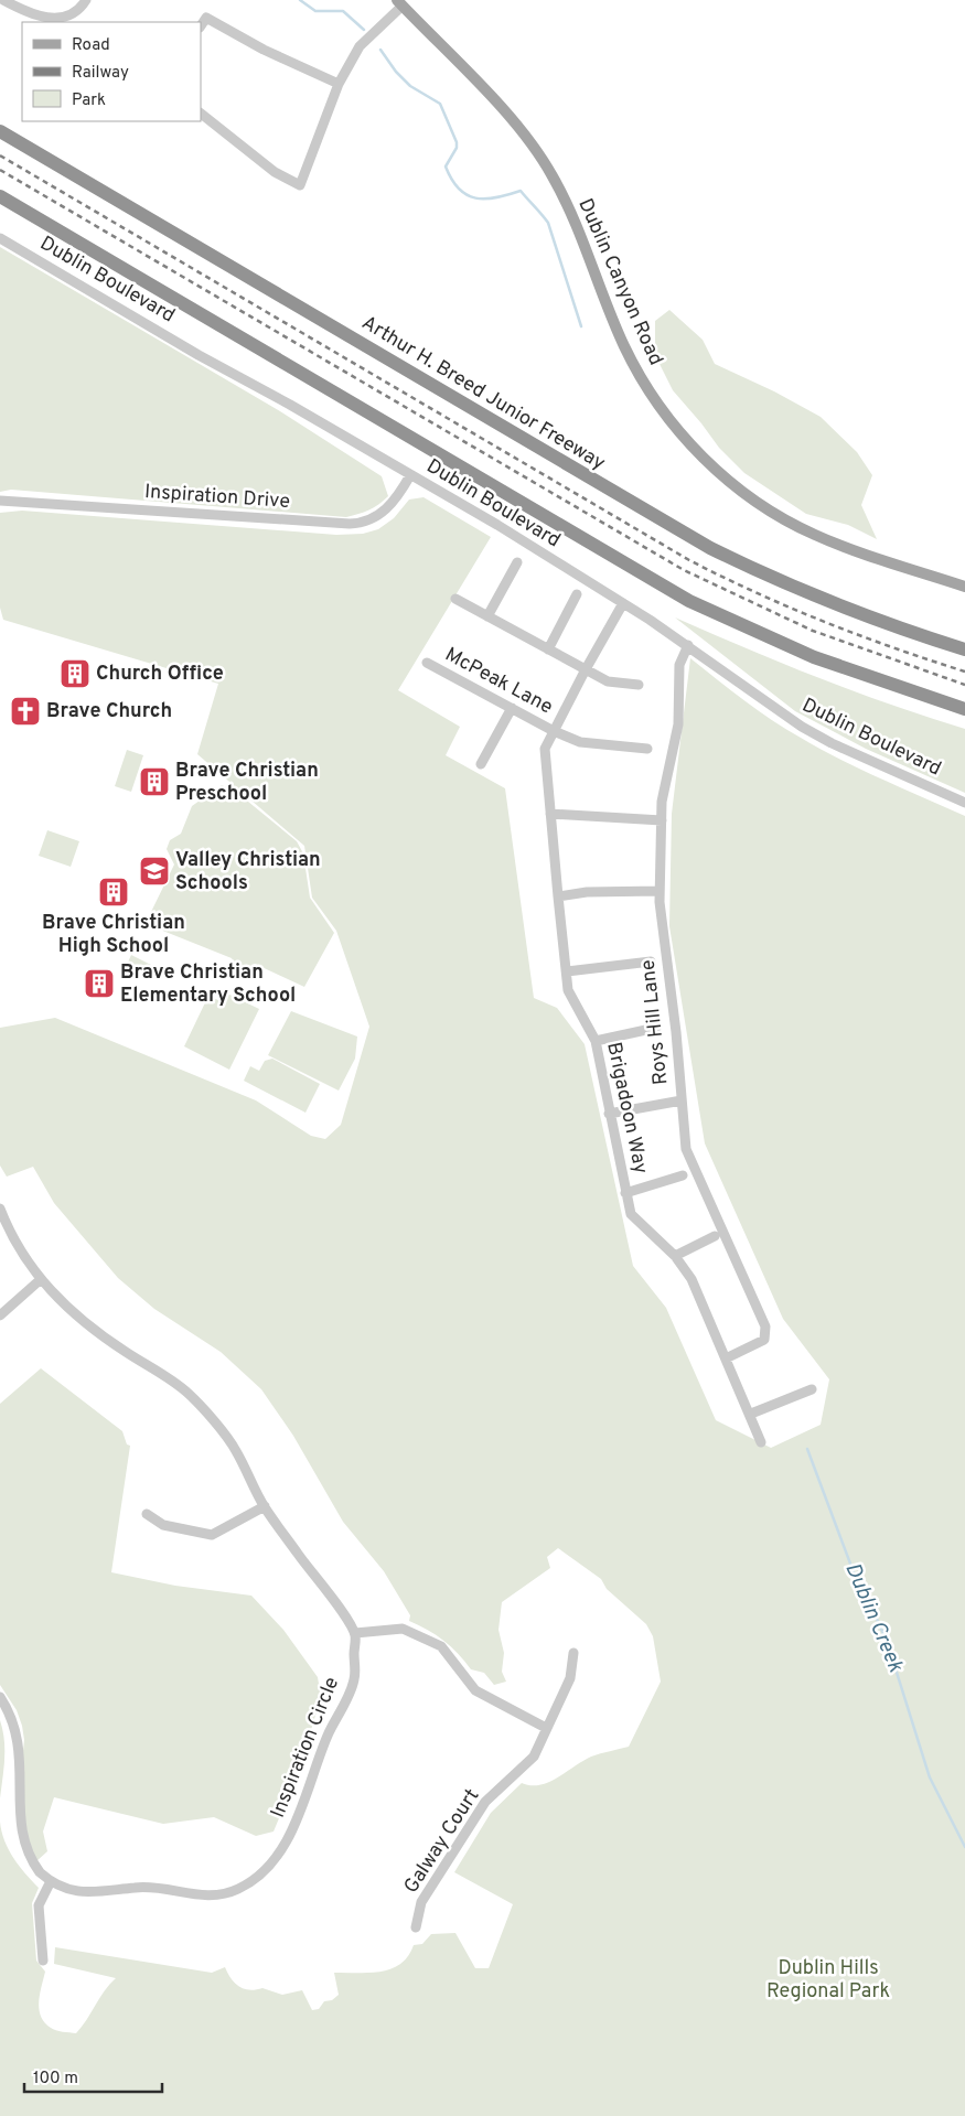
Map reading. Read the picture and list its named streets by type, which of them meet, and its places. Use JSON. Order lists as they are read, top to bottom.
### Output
{
  "streets": {
    "highway": ["Arthur H. Breed Junior Freeway"],
    "main road": ["Dublin Canyon Road"],
    "street": [
      "Dublin Boulevard",
      "Inspiration Drive",
      "McPeak Lane",
      "Roys Hill Lane",
      "Brigadoon Way",
      "Inspiration Circle",
      "Galway Court"
    ]
  },
  "crossings": [
    ["Dublin Boulevard", "Inspiration Drive"],
    ["Dublin Boulevard", "Roys Hill Lane"],
    ["Dublin Boulevard", "Brigadoon Way"],
    ["McPeak Lane", "Brigadoon Way"],
    ["Roys Hill Lane", "Brigadoon Way"]
  ],
  "water": ["Dublin Creek"],
  "parks": ["Dublin Hills Regional Park"],
  "places": {
    "building": [
      "Church Office",
      "Brave Christian Preschool",
      "Brave Christian High School",
      "Brave Christian Elementary School"
    ],
    "church": ["Brave Church"],
    "school or university": ["Valley Christian Schools"]
  },
  "legend": ["Road", "Railway", "Park"],
  "scale_bar": "100 m"
}
